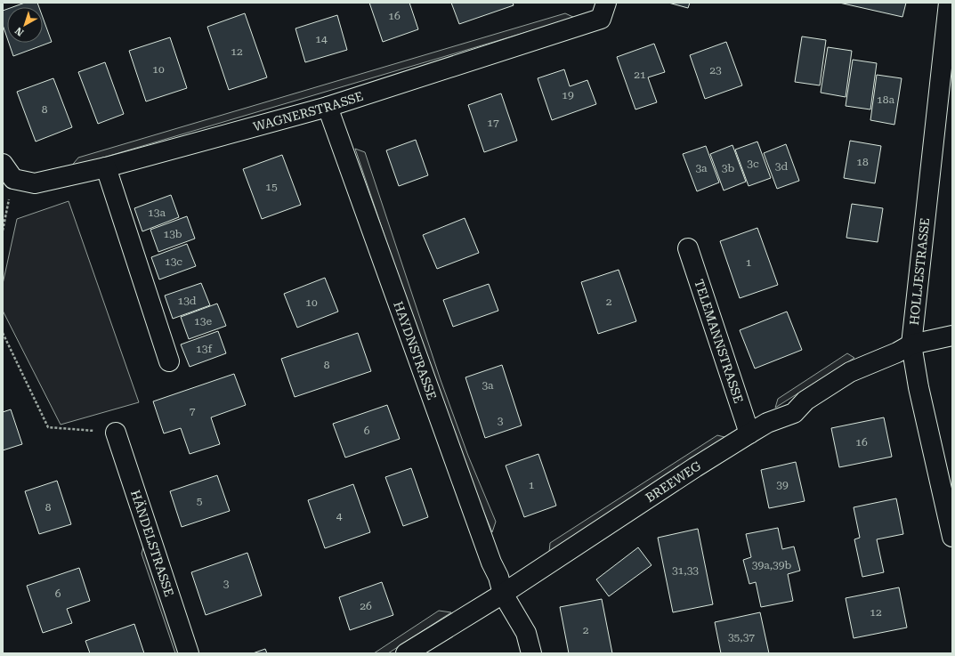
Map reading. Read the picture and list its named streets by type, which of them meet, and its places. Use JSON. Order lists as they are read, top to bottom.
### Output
{
  "streets": {
    "street": [
      "WAGNERSTRASSE",
      "HOLLJESTRASSE",
      "TELEMANNSTRASSE",
      "HAYDNSTRASSE",
      "BREEWEG",
      "HÄNDELSTRASSE"
    ]
  },
  "crossings": [
    ["WAGNERSTRASSE", "HAYDNSTRASSE"],
    ["HOLLJESTRASSE", "BREEWEG"],
    ["TELEMANNSTRASSE", "BREEWEG"],
    ["HAYDNSTRASSE", "BREEWEG"]
  ],
  "house_numbers": [
    "16",
    "14",
    "12",
    "10",
    "23",
    "21",
    "19",
    "18a",
    "8",
    "17",
    "18",
    "3c",
    "3d",
    "3a",
    "3b",
    "15",
    "13a",
    "13b",
    "13c",
    "1",
    "13d",
    "2",
    "10",
    "13e",
    "13f",
    "8",
    "3a",
    "7",
    "3",
    "6",
    "16",
    "1",
    "39",
    "5",
    "8",
    "4",
    "39a,39b",
    "31,33",
    "3",
    "6",
    "26",
    "12",
    "2",
    "35,37"
  ],
  "north": "bottom left"
}
